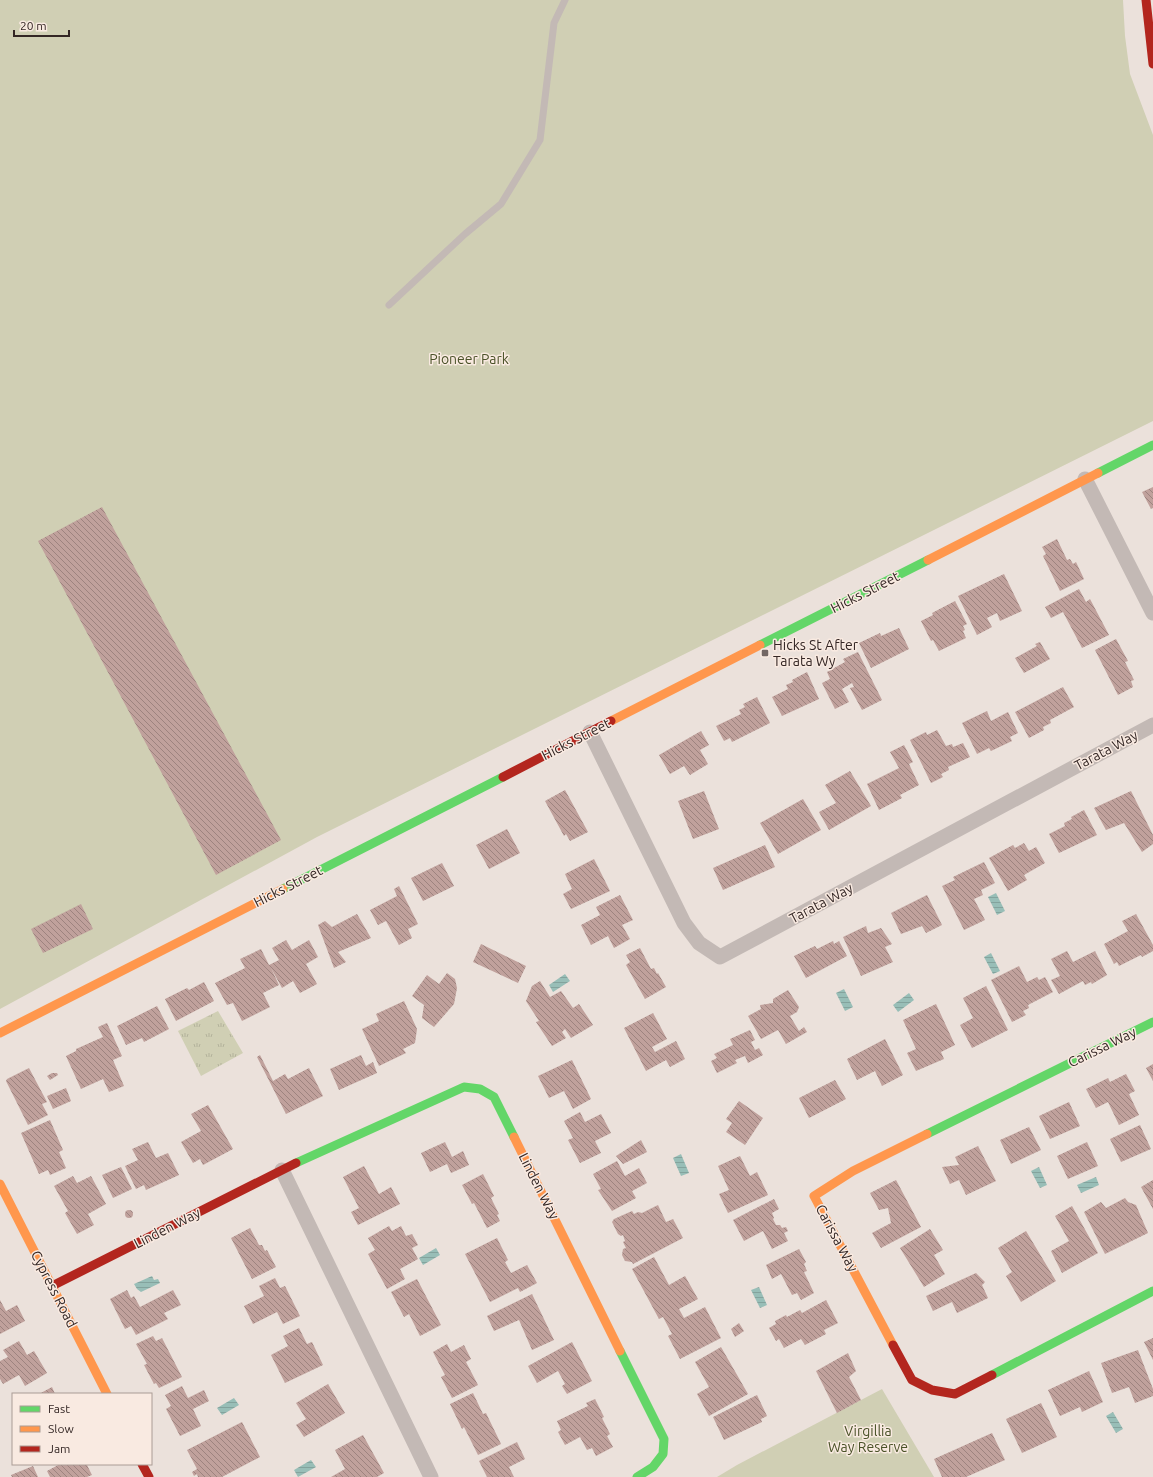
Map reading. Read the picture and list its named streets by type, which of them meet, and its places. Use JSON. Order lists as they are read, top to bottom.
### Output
{
  "streets": {
    "street": [
      "Hicks Street",
      "Tarata Way",
      "Carissa Way",
      "Linden Way",
      "Cypress Road"
    ]
  },
  "crossings": [
    ["Hicks Street", "Tarata Way"],
    ["Linden Way", "Cypress Road"]
  ],
  "parks": ["Pioneer Park", "Virgillia Way Reserve"],
  "places": {
    "transit": ["Hicks St After Tarata Wy"]
  },
  "legend": ["Fast", "Slow", "Jam"],
  "scale_bar": "20 m"
}
